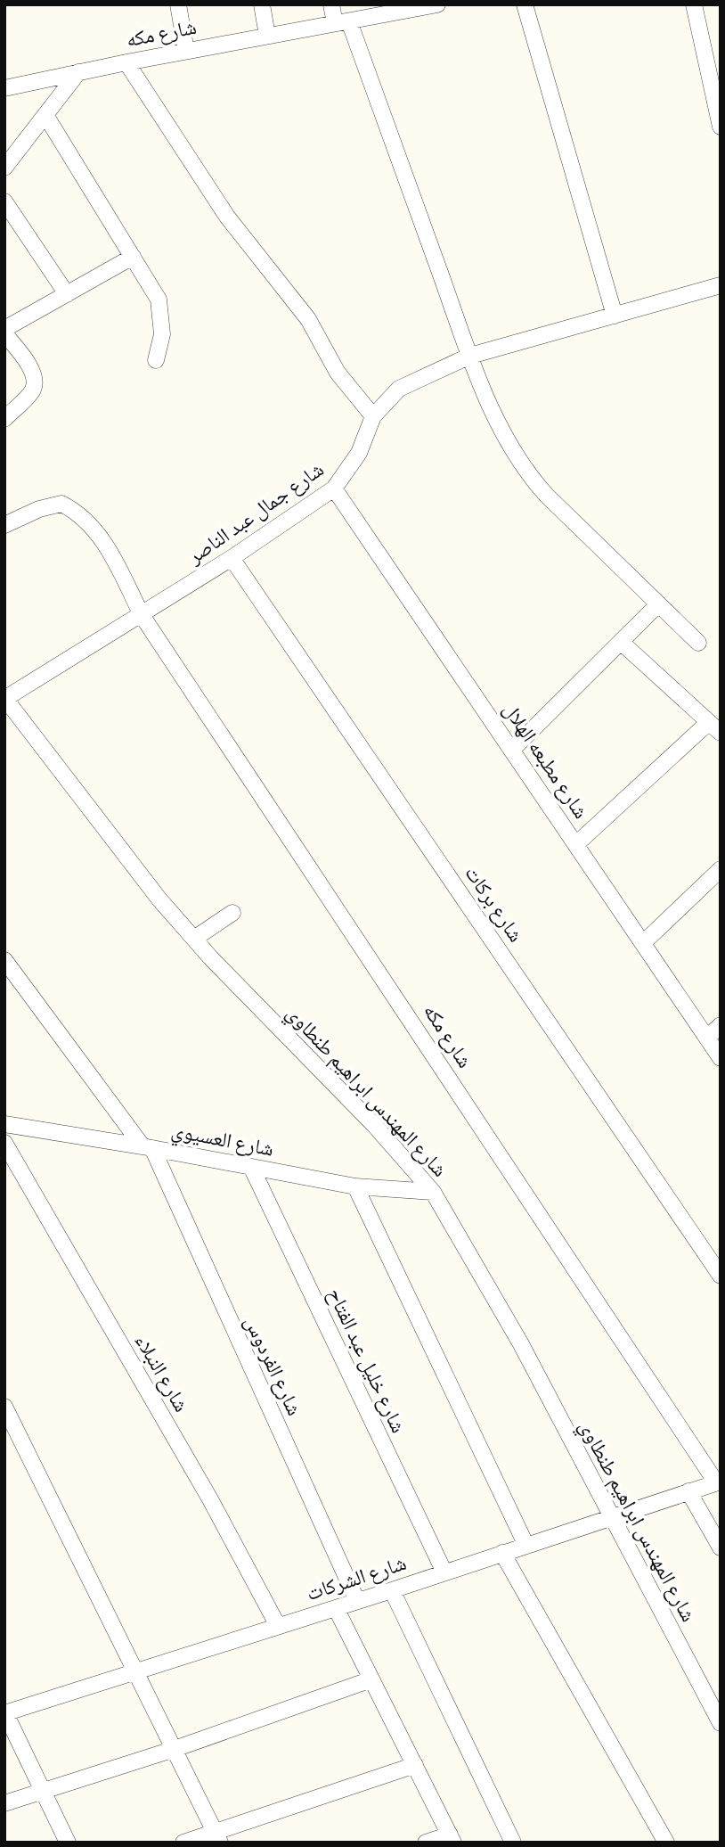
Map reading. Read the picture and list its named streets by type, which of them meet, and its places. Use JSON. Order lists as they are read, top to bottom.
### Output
{
  "streets": {
    "street": [
      "شارع مكه",
      "شارع جمال عبد الناصر",
      "شارع مطبعه الهلال",
      "شارع بركات",
      "شارع المهندس ابراهيم طنطاوي",
      "شارع العسيوي",
      "شارع خليل عبد الفتاح",
      "شارع الفردوس",
      "شارع النبلاء",
      "شارع الشركات"
    ]
  },
  "crossings": [
    ["شارع مكه", "شارع جمال عبد الناصر"],
    ["شارع مكه", "شارع الشركات"],
    ["شارع جمال عبد الناصر", "شارع مطبعه الهلال"],
    ["شارع جمال عبد الناصر", "شارع بركات"],
    ["شارع جمال عبد الناصر", "شارع المهندس ابراهيم طنطاوي"],
    ["شارع المهندس ابراهيم طنطاوي", "شارع العسيوي"],
    ["شارع المهندس ابراهيم طنطاوي", "شارع الشركات"],
    ["شارع العسيوي", "شارع خليل عبد الفتاح"],
    ["شارع العسيوي", "شارع الفردوس"],
    ["شارع خليل عبد الفتاح", "شارع الشركات"],
    ["شارع الفردوس", "شارع الشركات"],
    ["شارع النبلاء", "شارع الشركات"]
  ]
}
